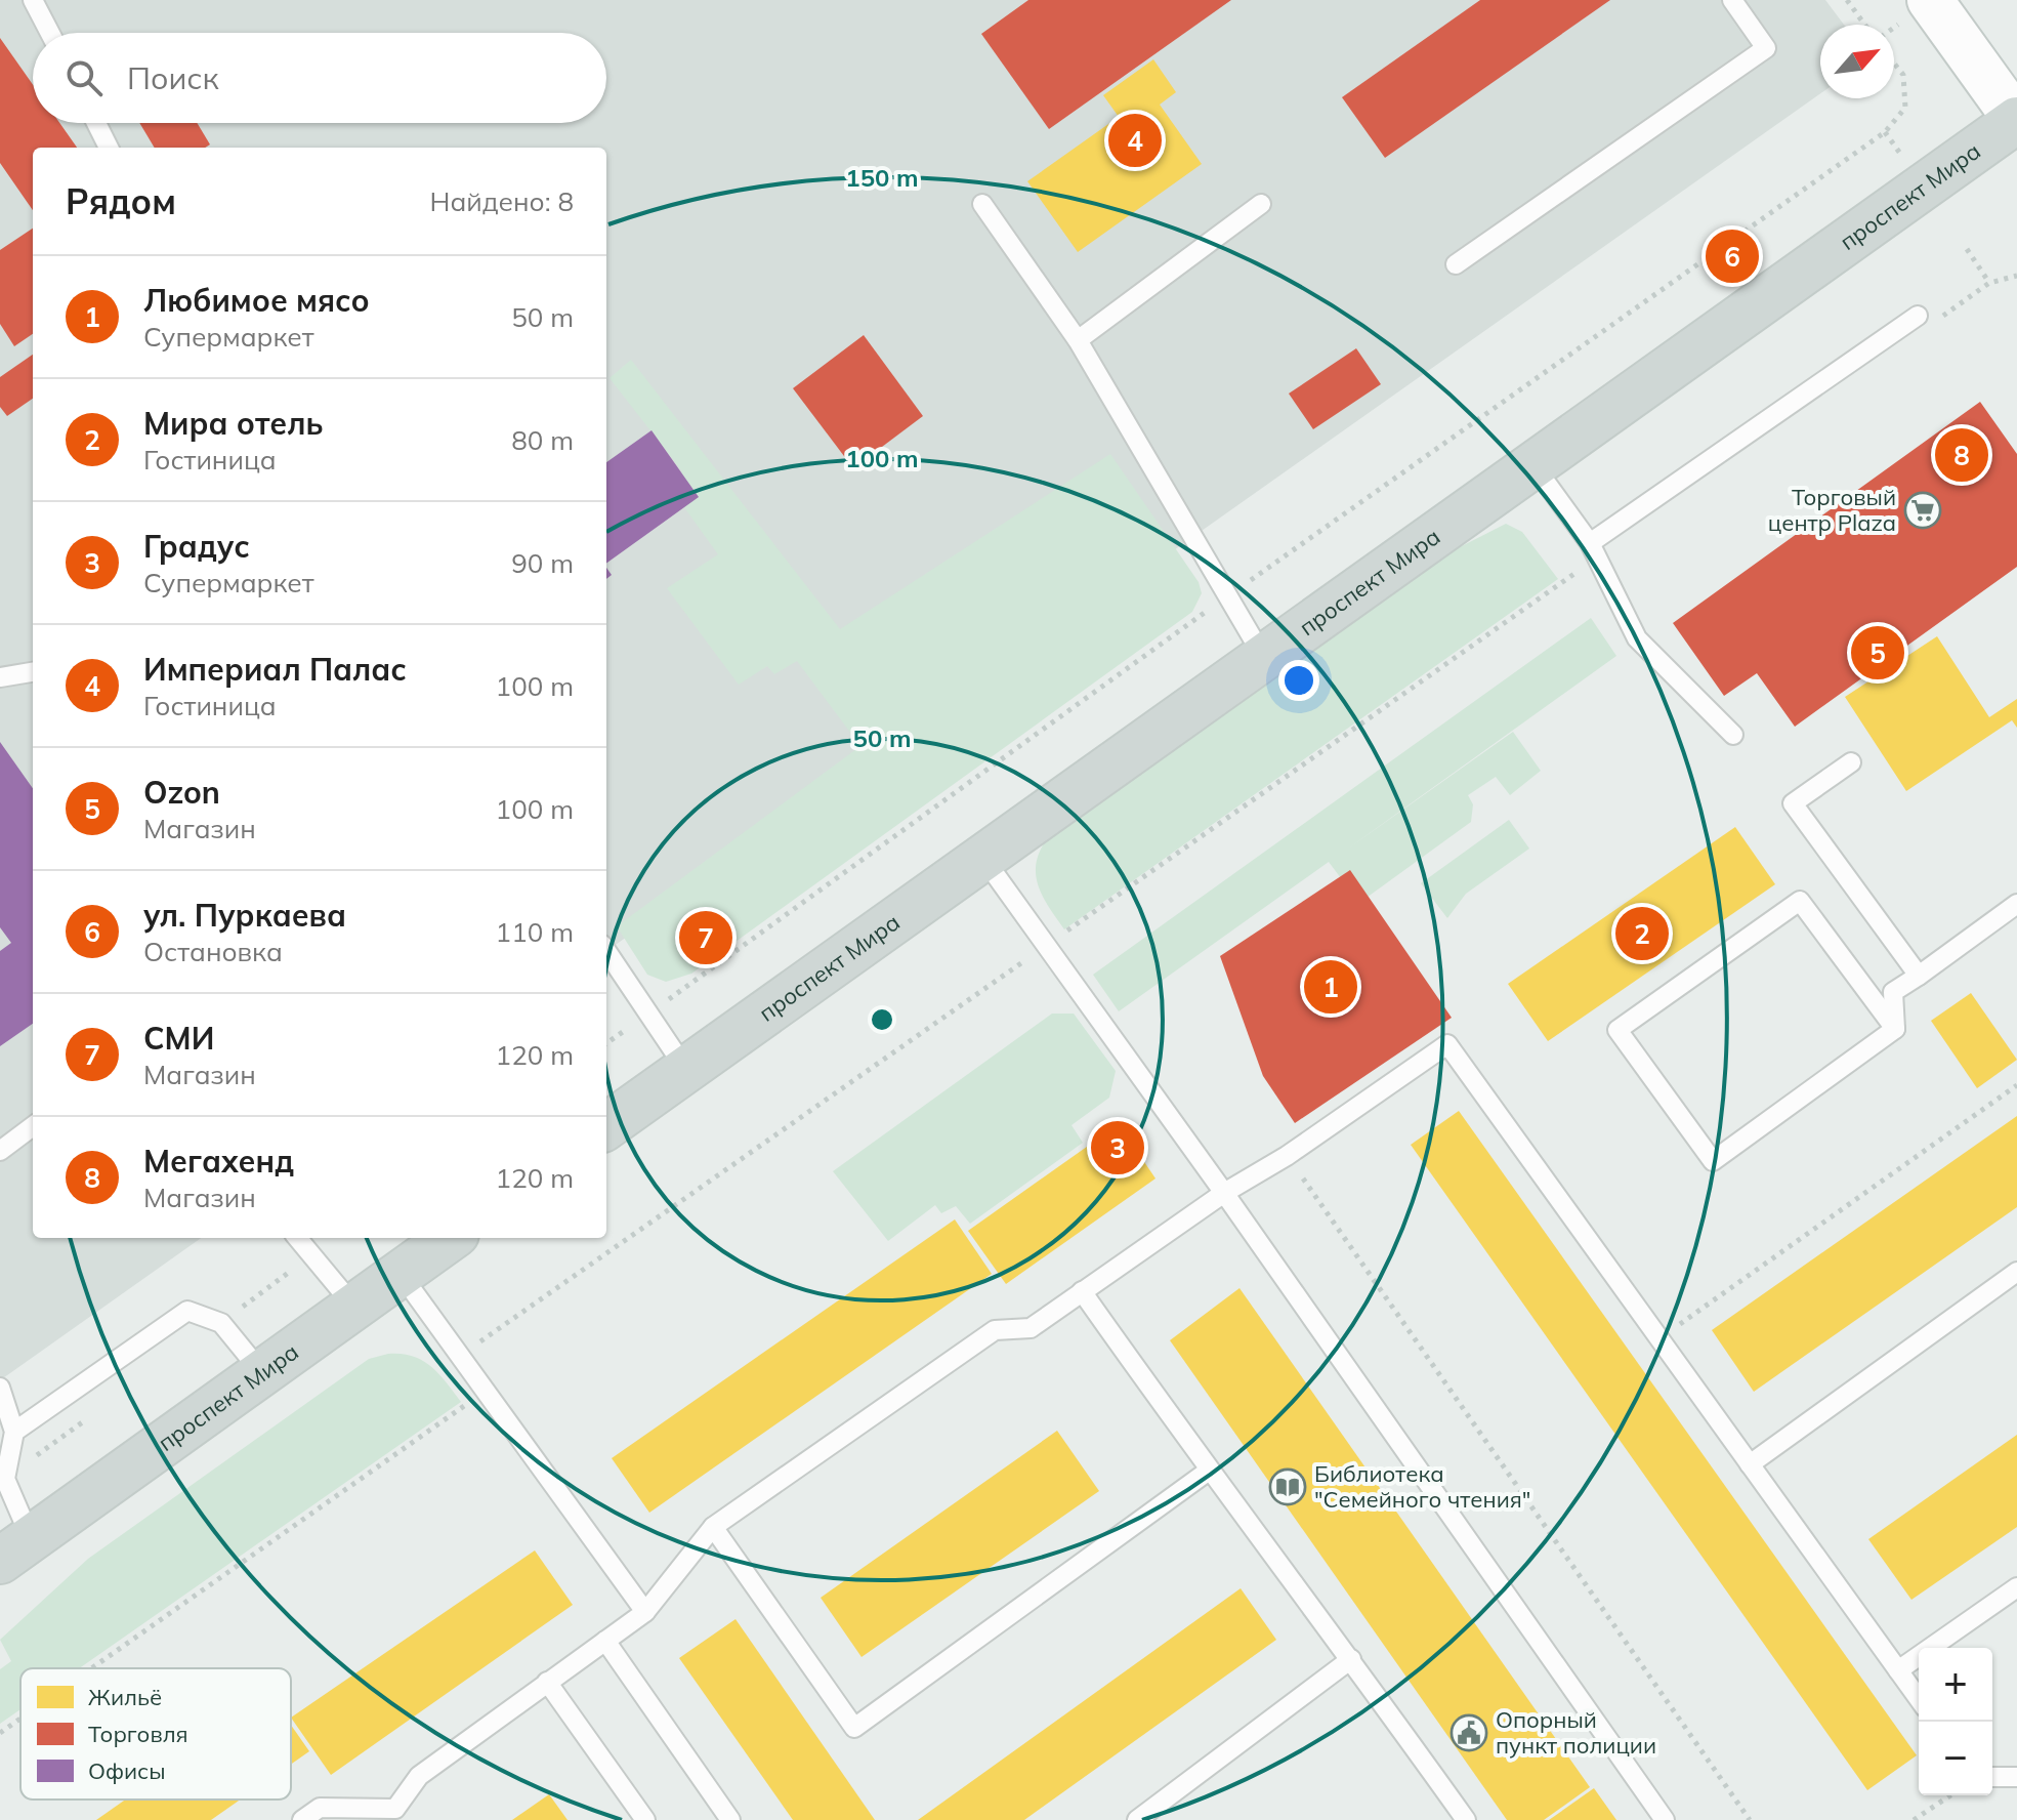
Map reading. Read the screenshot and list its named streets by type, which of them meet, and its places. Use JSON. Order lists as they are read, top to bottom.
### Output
{
  "streets": {
    "main road": ["проспект Мира"]
  },
  "places": {
    "supermarket": ["Торговый центр Plaza"],
    "library": ["Библиотека \"Семейного чтения\""],
    "public building": ["Опорный пункт полиции"]
  },
  "legend": ["Жильё", "Торговля", "Офисы"],
  "north": "top right",
  "page": {
    "search": "Поиск",
    "pins": [
      "4",
      "6",
      "8",
      "5",
      "2",
      "7",
      "1",
      "3"
    ],
    "heading": ["Рядом", "Найдено: 8"],
    "list": [
      {
        "mark": "1",
        "name": "Любимое мясо",
        "note": "Супермаркет",
        "value": "50 m"
      },
      {
        "mark": "2",
        "name": "Мира отель",
        "note": "Гостиница",
        "value": "80 m"
      },
      {
        "mark": "3",
        "name": "Градус",
        "note": "Супермаркет",
        "value": "90 m"
      },
      {
        "mark": "4",
        "name": "Империал Палас",
        "note": "Гостиница",
        "value": "100 m"
      },
      {
        "mark": "5",
        "name": "Ozon",
        "note": "Магазин",
        "value": "100 m"
      },
      {
        "mark": "6",
        "name": "ул. Пуркаева",
        "note": "Остановка",
        "value": "110 m"
      },
      {
        "mark": "7",
        "name": "СМИ",
        "note": "Магазин",
        "value": "120 m"
      },
      {
        "mark": "8",
        "name": "Мегахенд",
        "note": "Магазин",
        "value": "120 m"
      }
    ],
    "map_buttons": ["+", "−"]
  },
  "rings": ["150 m", "100 m", "50 m"]
}
